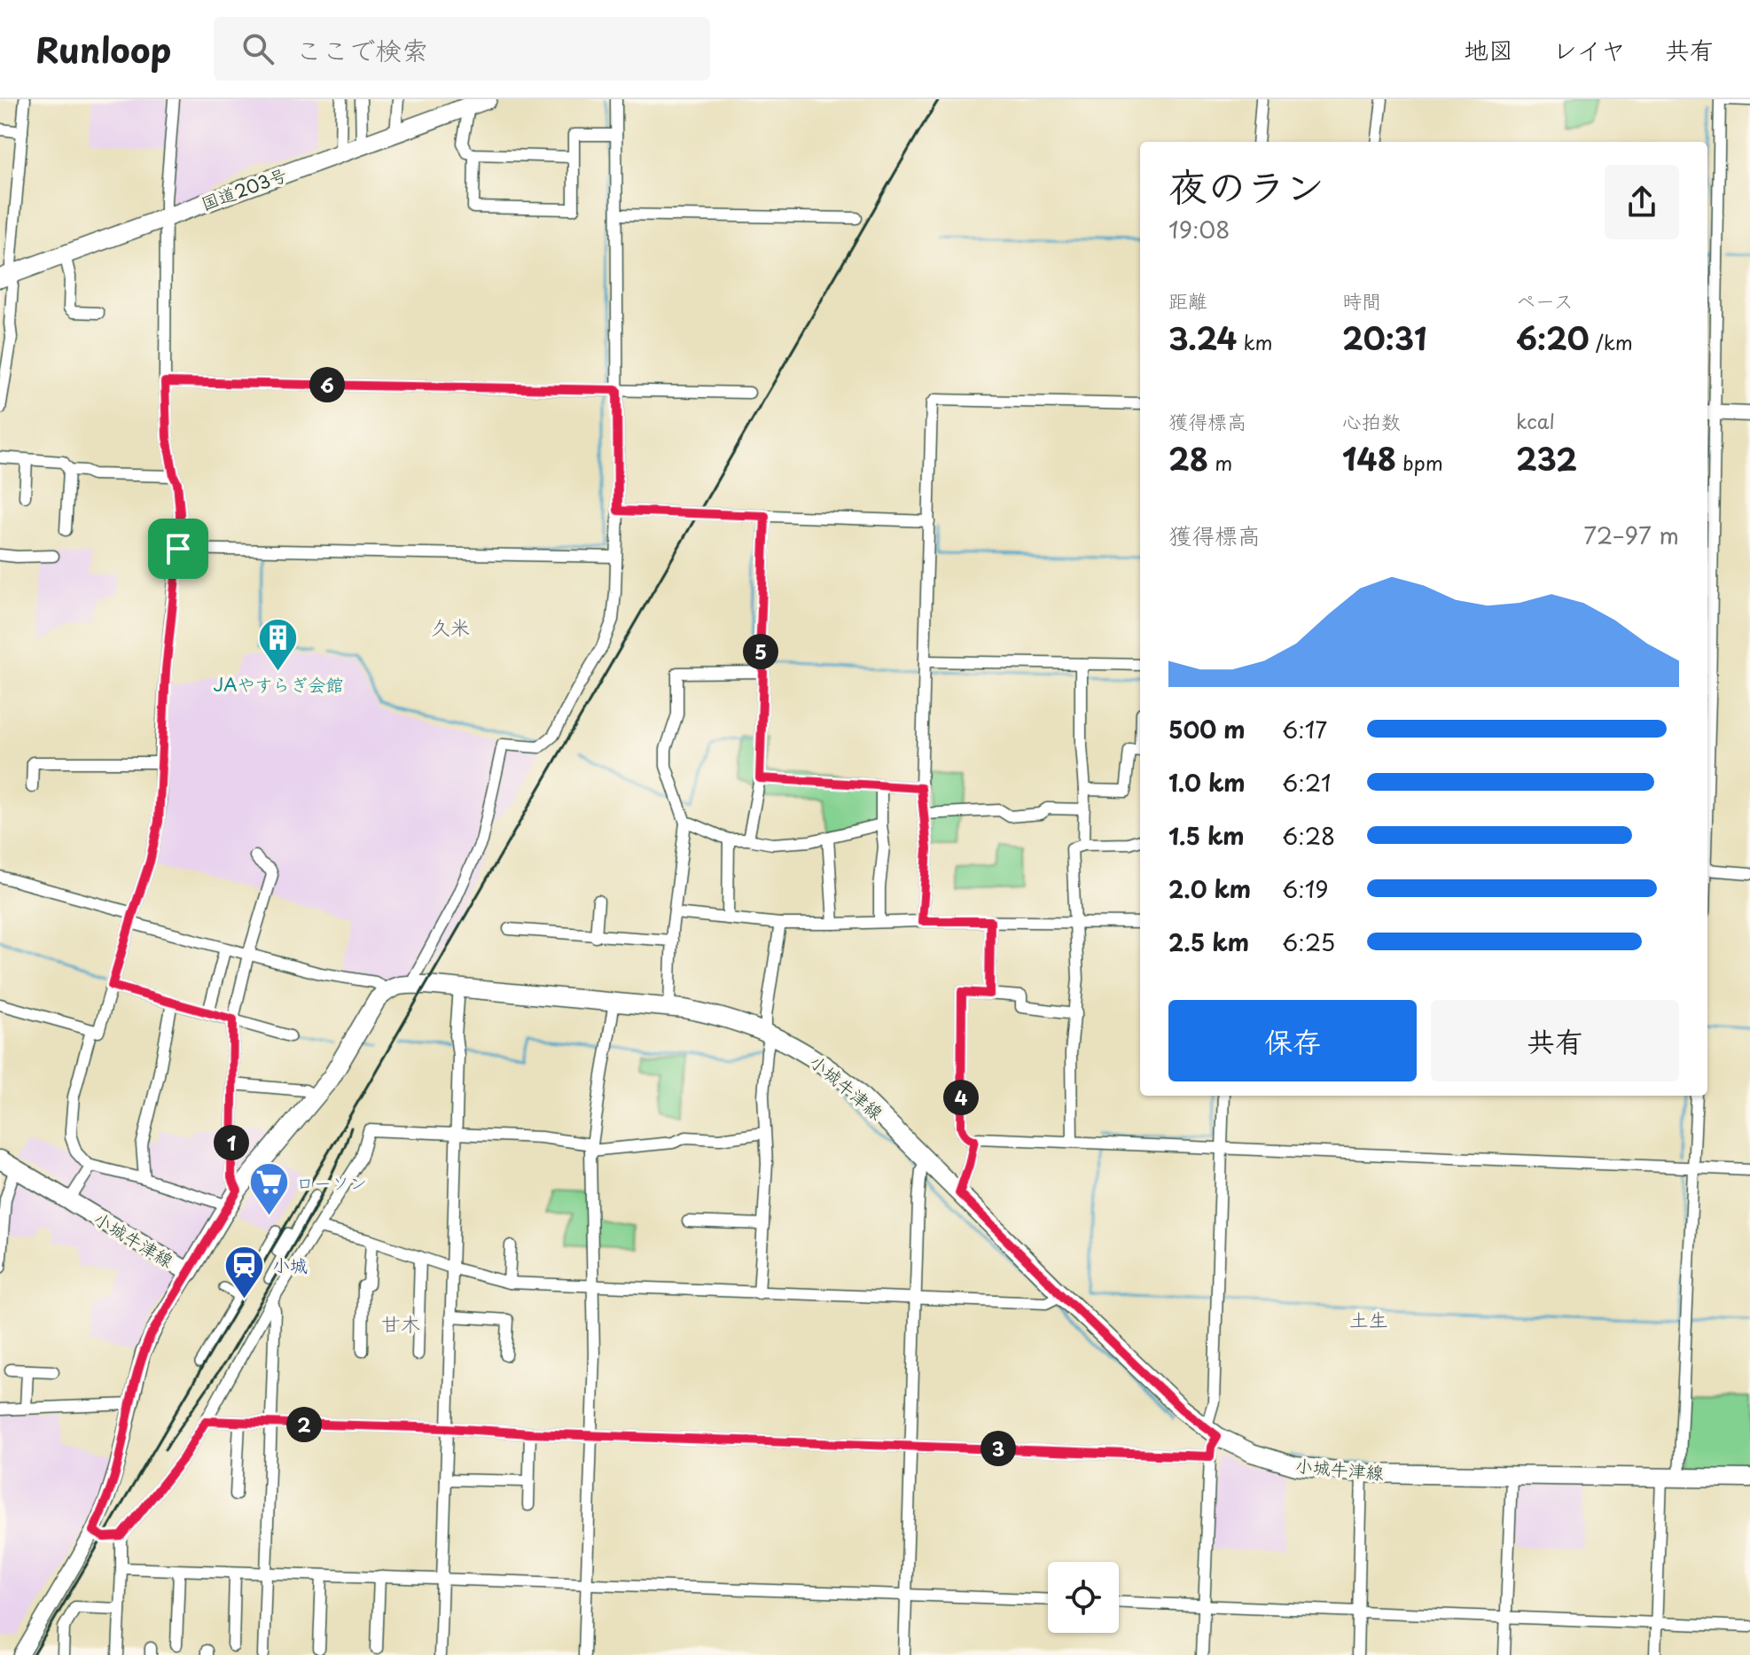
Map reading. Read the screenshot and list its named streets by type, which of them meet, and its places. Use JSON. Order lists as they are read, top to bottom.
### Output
{
  "streets": {
    "main road": ["国道203号", "小城牛津線"]
  },
  "districts": ["久米", "土生", "甘木"],
  "places": {
    "building": ["JAやすらぎ会館"],
    "supermarket": ["ローソン"],
    "station": ["小城"]
  },
  "page": {
    "header": "Runloop",
    "search": "ここで検索",
    "nav": ["地図", "レイヤ", "共有"],
    "heading": ["夜のラン", "19:08"],
    "stats": [
      ["距離", "3.24 km"],
      ["時間", "20:31"],
      ["ペース", "6:20 /km"],
      ["獲得標高", "28 m"],
      ["心拍数", "148 bpm"],
      ["kcal", "232"]
    ],
    "pins": [
      "6",
      "5",
      "4",
      "1",
      "2",
      "3"
    ],
    "chart": ["獲得標高", "72–97 m"],
    "list": [
      {
        "name": "500 m",
        "note": "6:17"
      },
      {
        "name": "1.0 km",
        "note": "6:21"
      },
      {
        "name": "1.5 km",
        "note": "6:28"
      },
      {
        "name": "2.0 km",
        "note": "6:19"
      },
      {
        "name": "2.5 km",
        "note": "6:25"
      }
    ],
    "buttons": ["保存", "共有"]
  }
}
